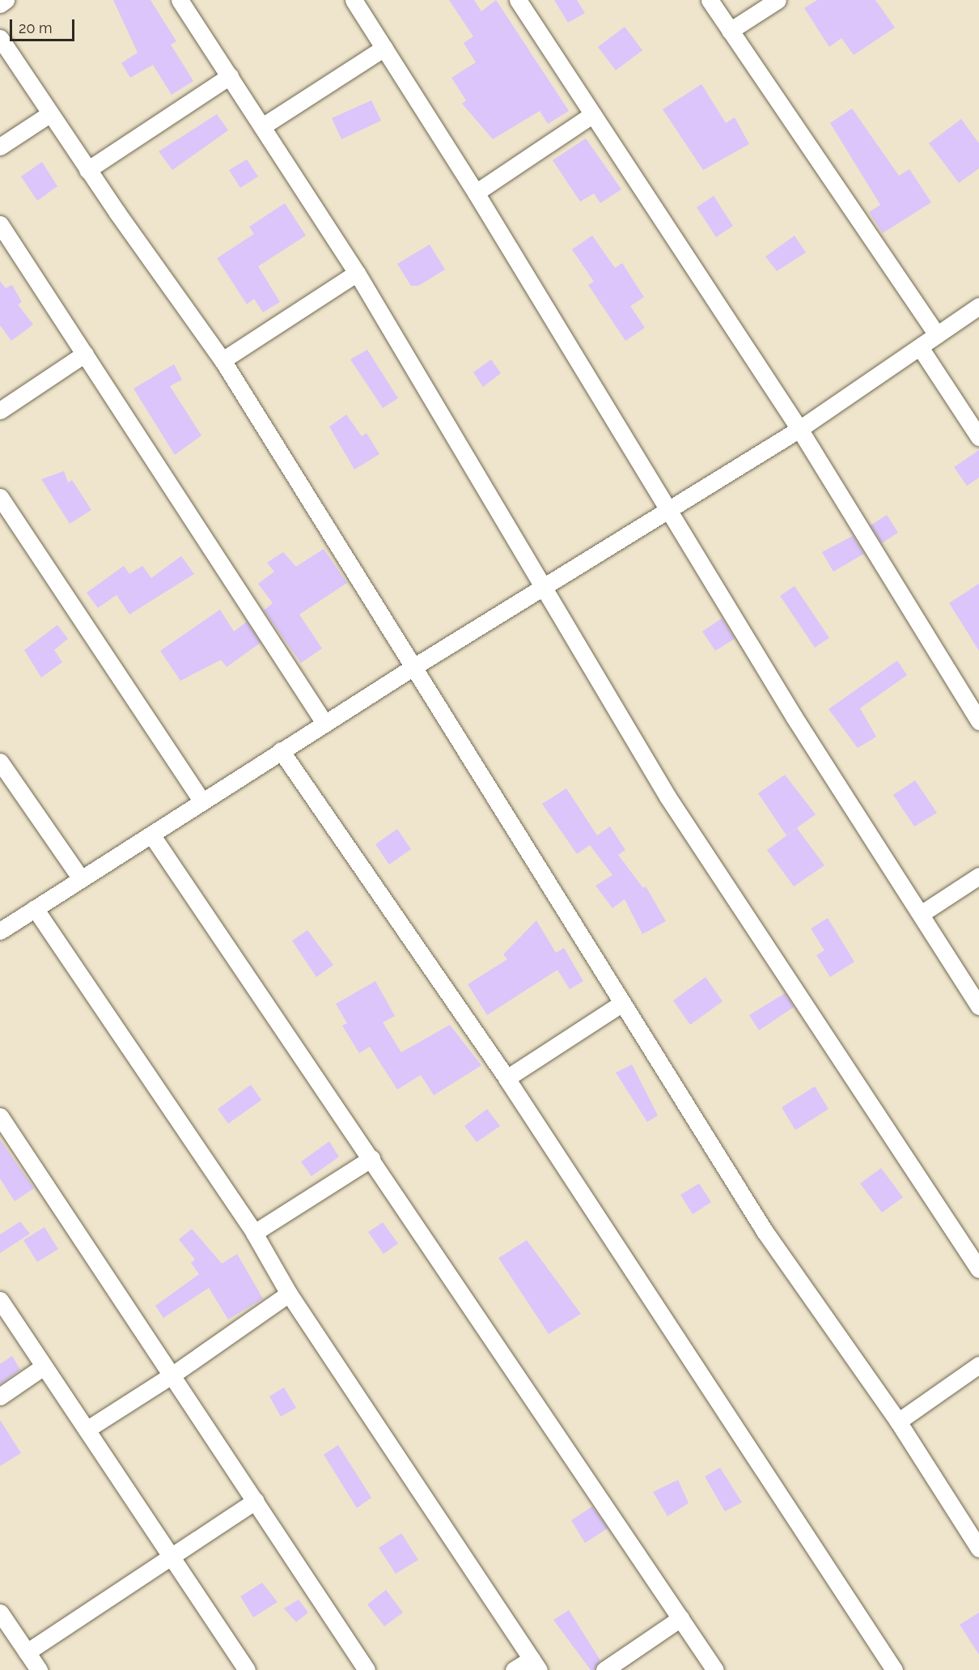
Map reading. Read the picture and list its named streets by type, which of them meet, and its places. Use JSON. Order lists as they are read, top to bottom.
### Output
{
  "scale_bar": "20 m"
}
